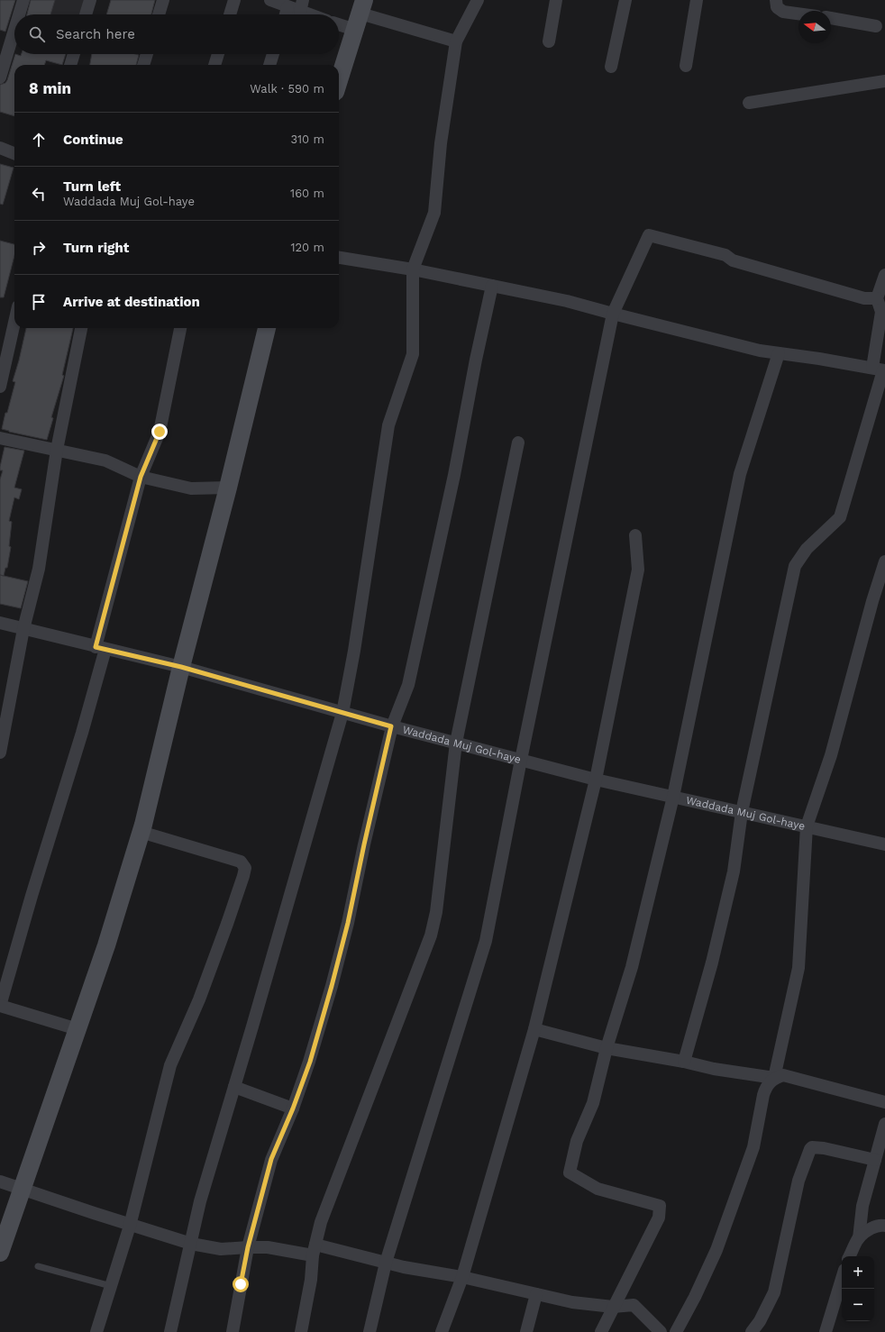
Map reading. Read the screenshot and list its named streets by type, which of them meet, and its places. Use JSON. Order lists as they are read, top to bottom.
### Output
{
  "streets": {
    "street": ["Waddada Muj Gol-haye"]
  },
  "north": "left",
  "page": {
    "search": "Search here",
    "heading": ["8 min", "Walk · 590 m"],
    "list": [
      ["Continue", "310 m"],
      ["Turn left", "Waddada Muj Gol-haye", "160 m"],
      ["Turn right", "120 m"],
      "Arrive at destination"
    ],
    "map_buttons": ["+", "−"]
  }
}
